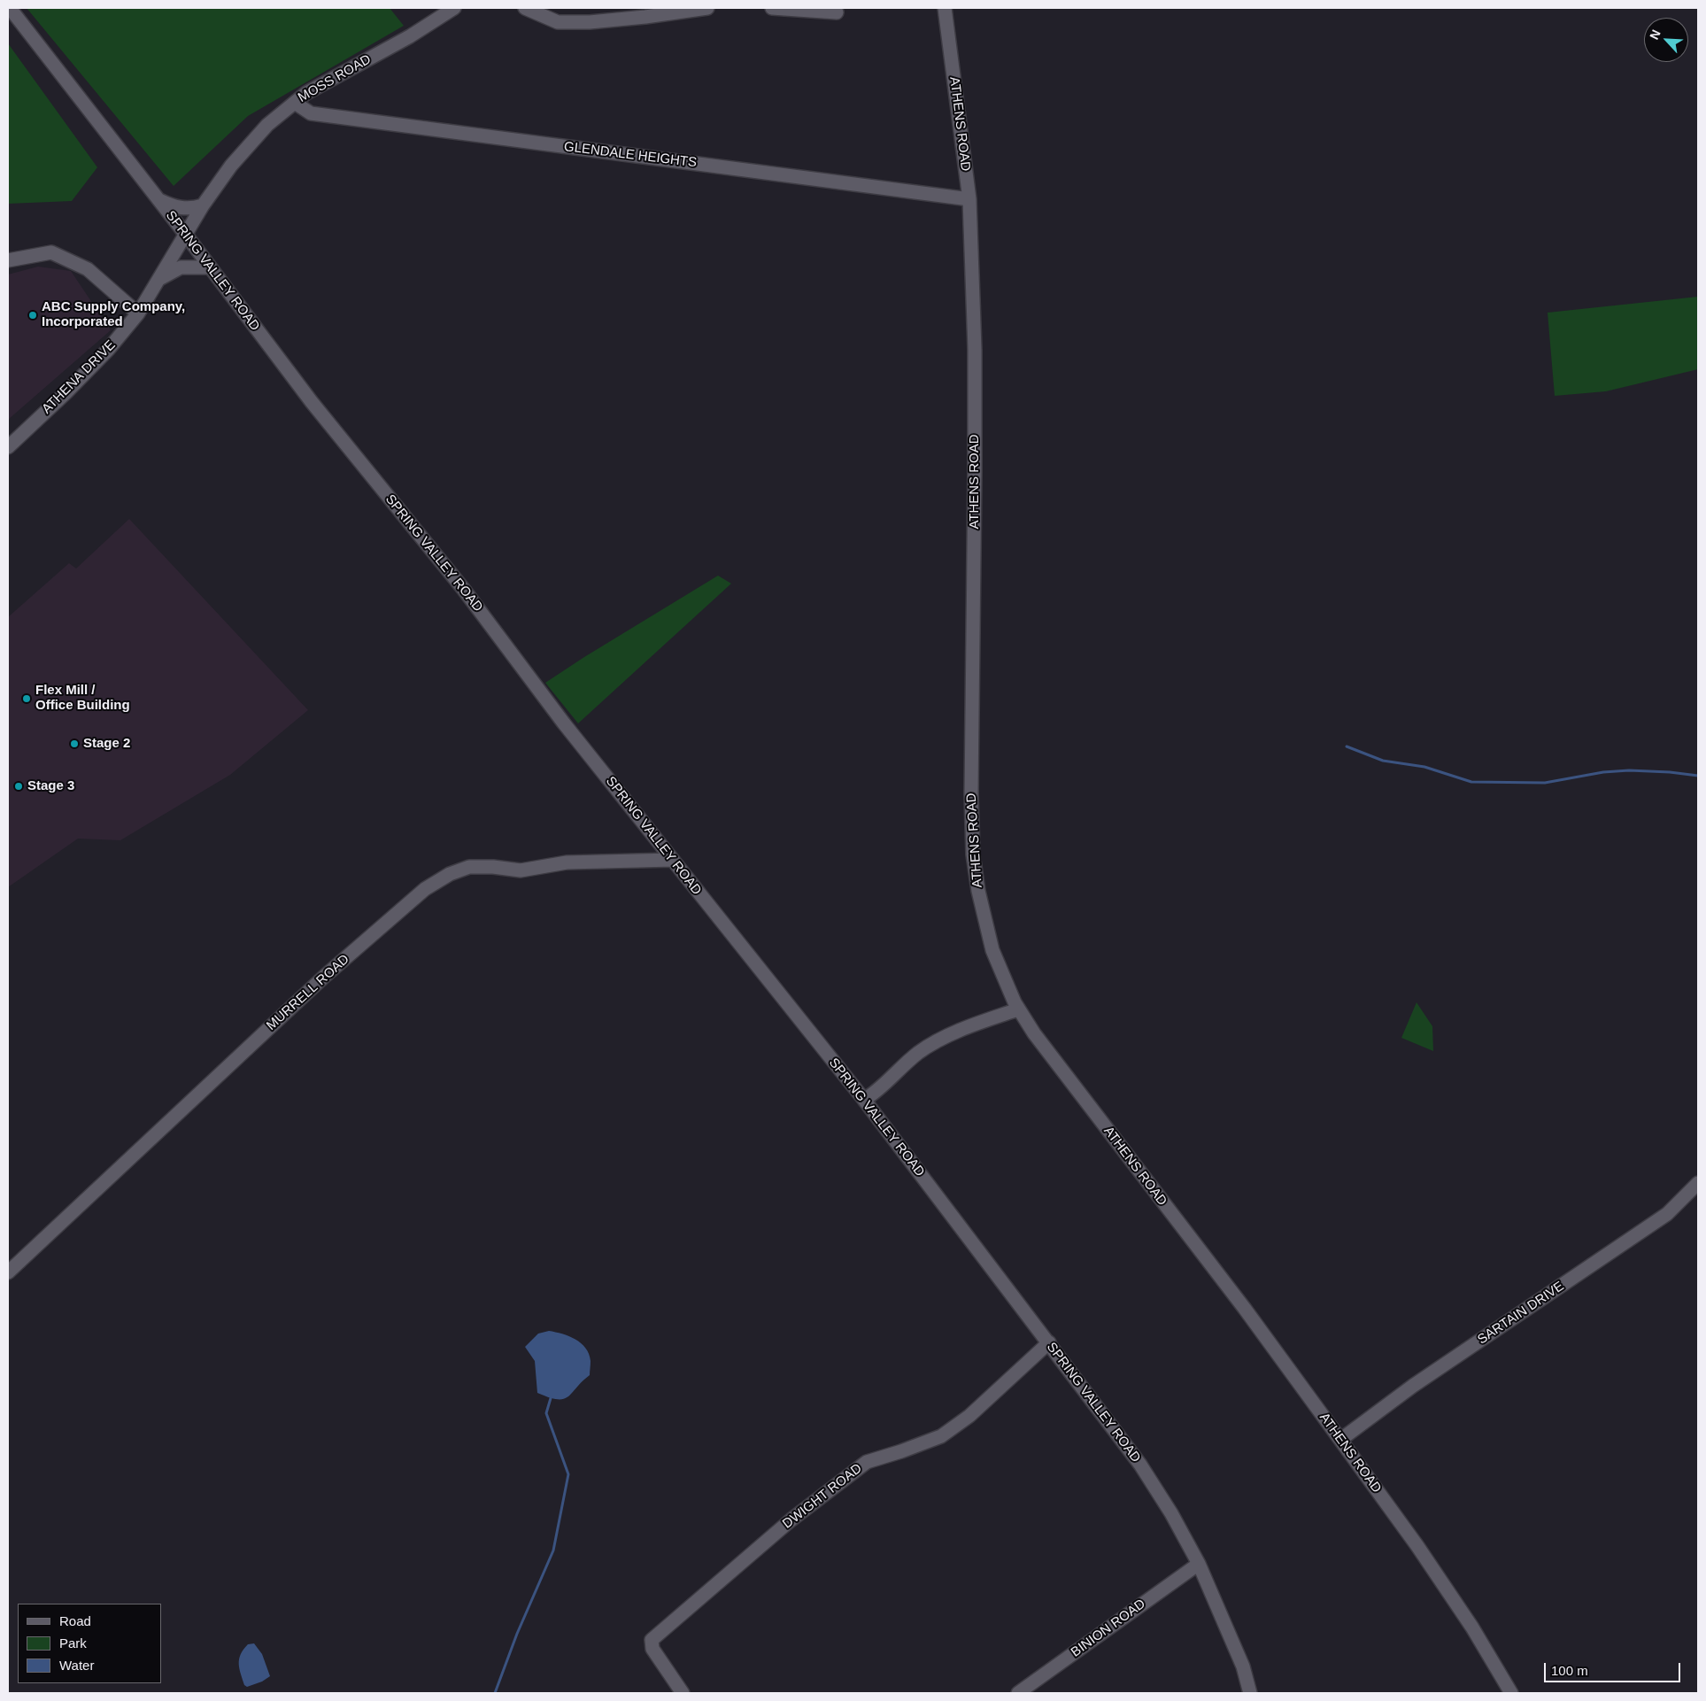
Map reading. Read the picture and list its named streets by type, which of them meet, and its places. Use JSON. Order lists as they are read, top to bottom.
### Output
{
  "streets": {
    "street": [
      "MOSS ROAD",
      "ATHENS ROAD",
      "GLENDALE HEIGHTS",
      "SPRING VALLEY ROAD",
      "ATHENA DRIVE",
      "MURRELL ROAD",
      "SARTAIN DRIVE",
      "DWIGHT ROAD",
      "BINION ROAD"
    ]
  },
  "crossings": [
    ["MOSS ROAD", "GLENDALE HEIGHTS"],
    ["MOSS ROAD", "SPRING VALLEY ROAD"],
    ["MOSS ROAD", "ATHENA DRIVE"],
    ["ATHENS ROAD", "GLENDALE HEIGHTS"],
    ["ATHENS ROAD", "SARTAIN DRIVE"],
    ["SPRING VALLEY ROAD", "ATHENA DRIVE"],
    ["SPRING VALLEY ROAD", "MURRELL ROAD"],
    ["SPRING VALLEY ROAD", "DWIGHT ROAD"],
    ["SPRING VALLEY ROAD", "BINION ROAD"]
  ],
  "places": [
    "ABC Supply Company, Incorporated",
    "Flex Mill / Office Building",
    "Stage 2",
    "Stage 3"
  ],
  "legend": ["Road", "Park", "Water"],
  "scale_bar": "100 m",
  "north": "top left"
}
